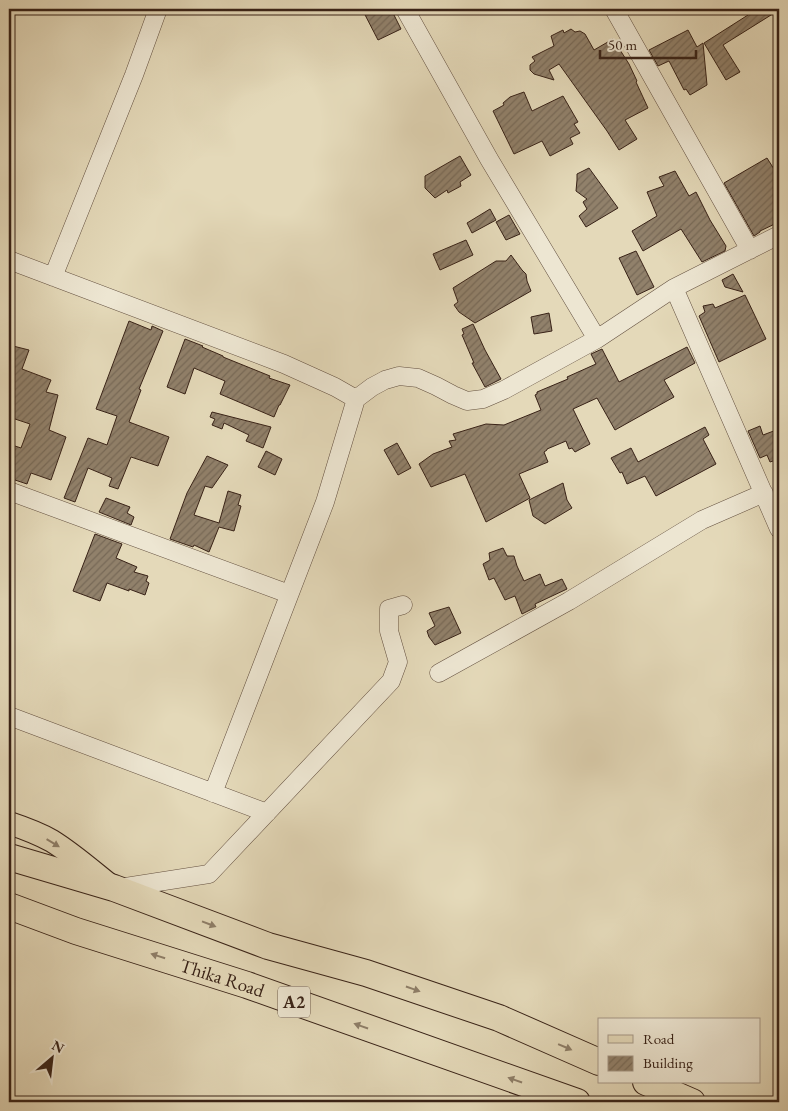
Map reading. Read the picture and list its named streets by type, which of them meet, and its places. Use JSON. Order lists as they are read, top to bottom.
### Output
{
  "streets": {
    "highway": ["Thika Road", "A2"]
  },
  "legend": ["Road", "Building"],
  "scale_bar": "50 m",
  "north": "top right"
}
